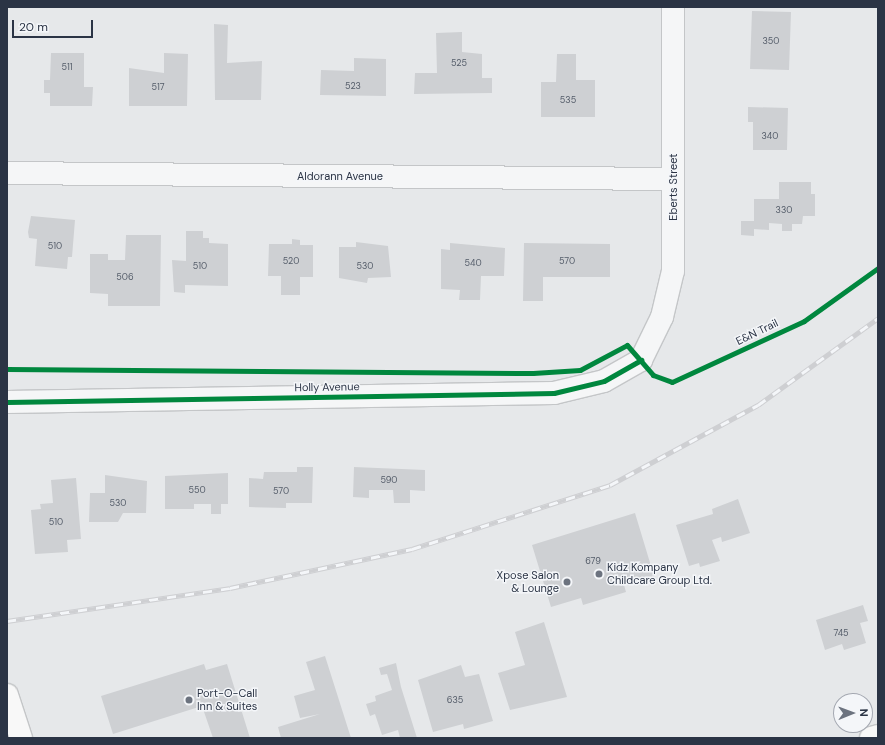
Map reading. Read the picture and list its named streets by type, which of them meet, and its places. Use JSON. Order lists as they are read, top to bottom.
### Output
{
  "streets": {
    "street": ["Aldorann Avenue", "Eberts Street", "Holly Avenue"],
    "cycle path": ["E&N Trail"]
  },
  "crossings": [
    ["Aldorann Avenue", "Eberts Street"],
    ["Eberts Street", "Holly Avenue"]
  ],
  "places": ["Kidz Kompany Childcare Group Ltd.", "Xpose Salon & Lounge", "Port-O-Call Inn & Suites"],
  "house_numbers": [
    "350",
    "525",
    "511",
    "523",
    "517",
    "535",
    "340",
    "330",
    "510",
    "520",
    "570",
    "540",
    "510",
    "530",
    "506",
    "590",
    "550",
    "570",
    "530",
    "510",
    "679",
    "745",
    "635"
  ],
  "scale_bar": "20 m",
  "north": "right"
}
